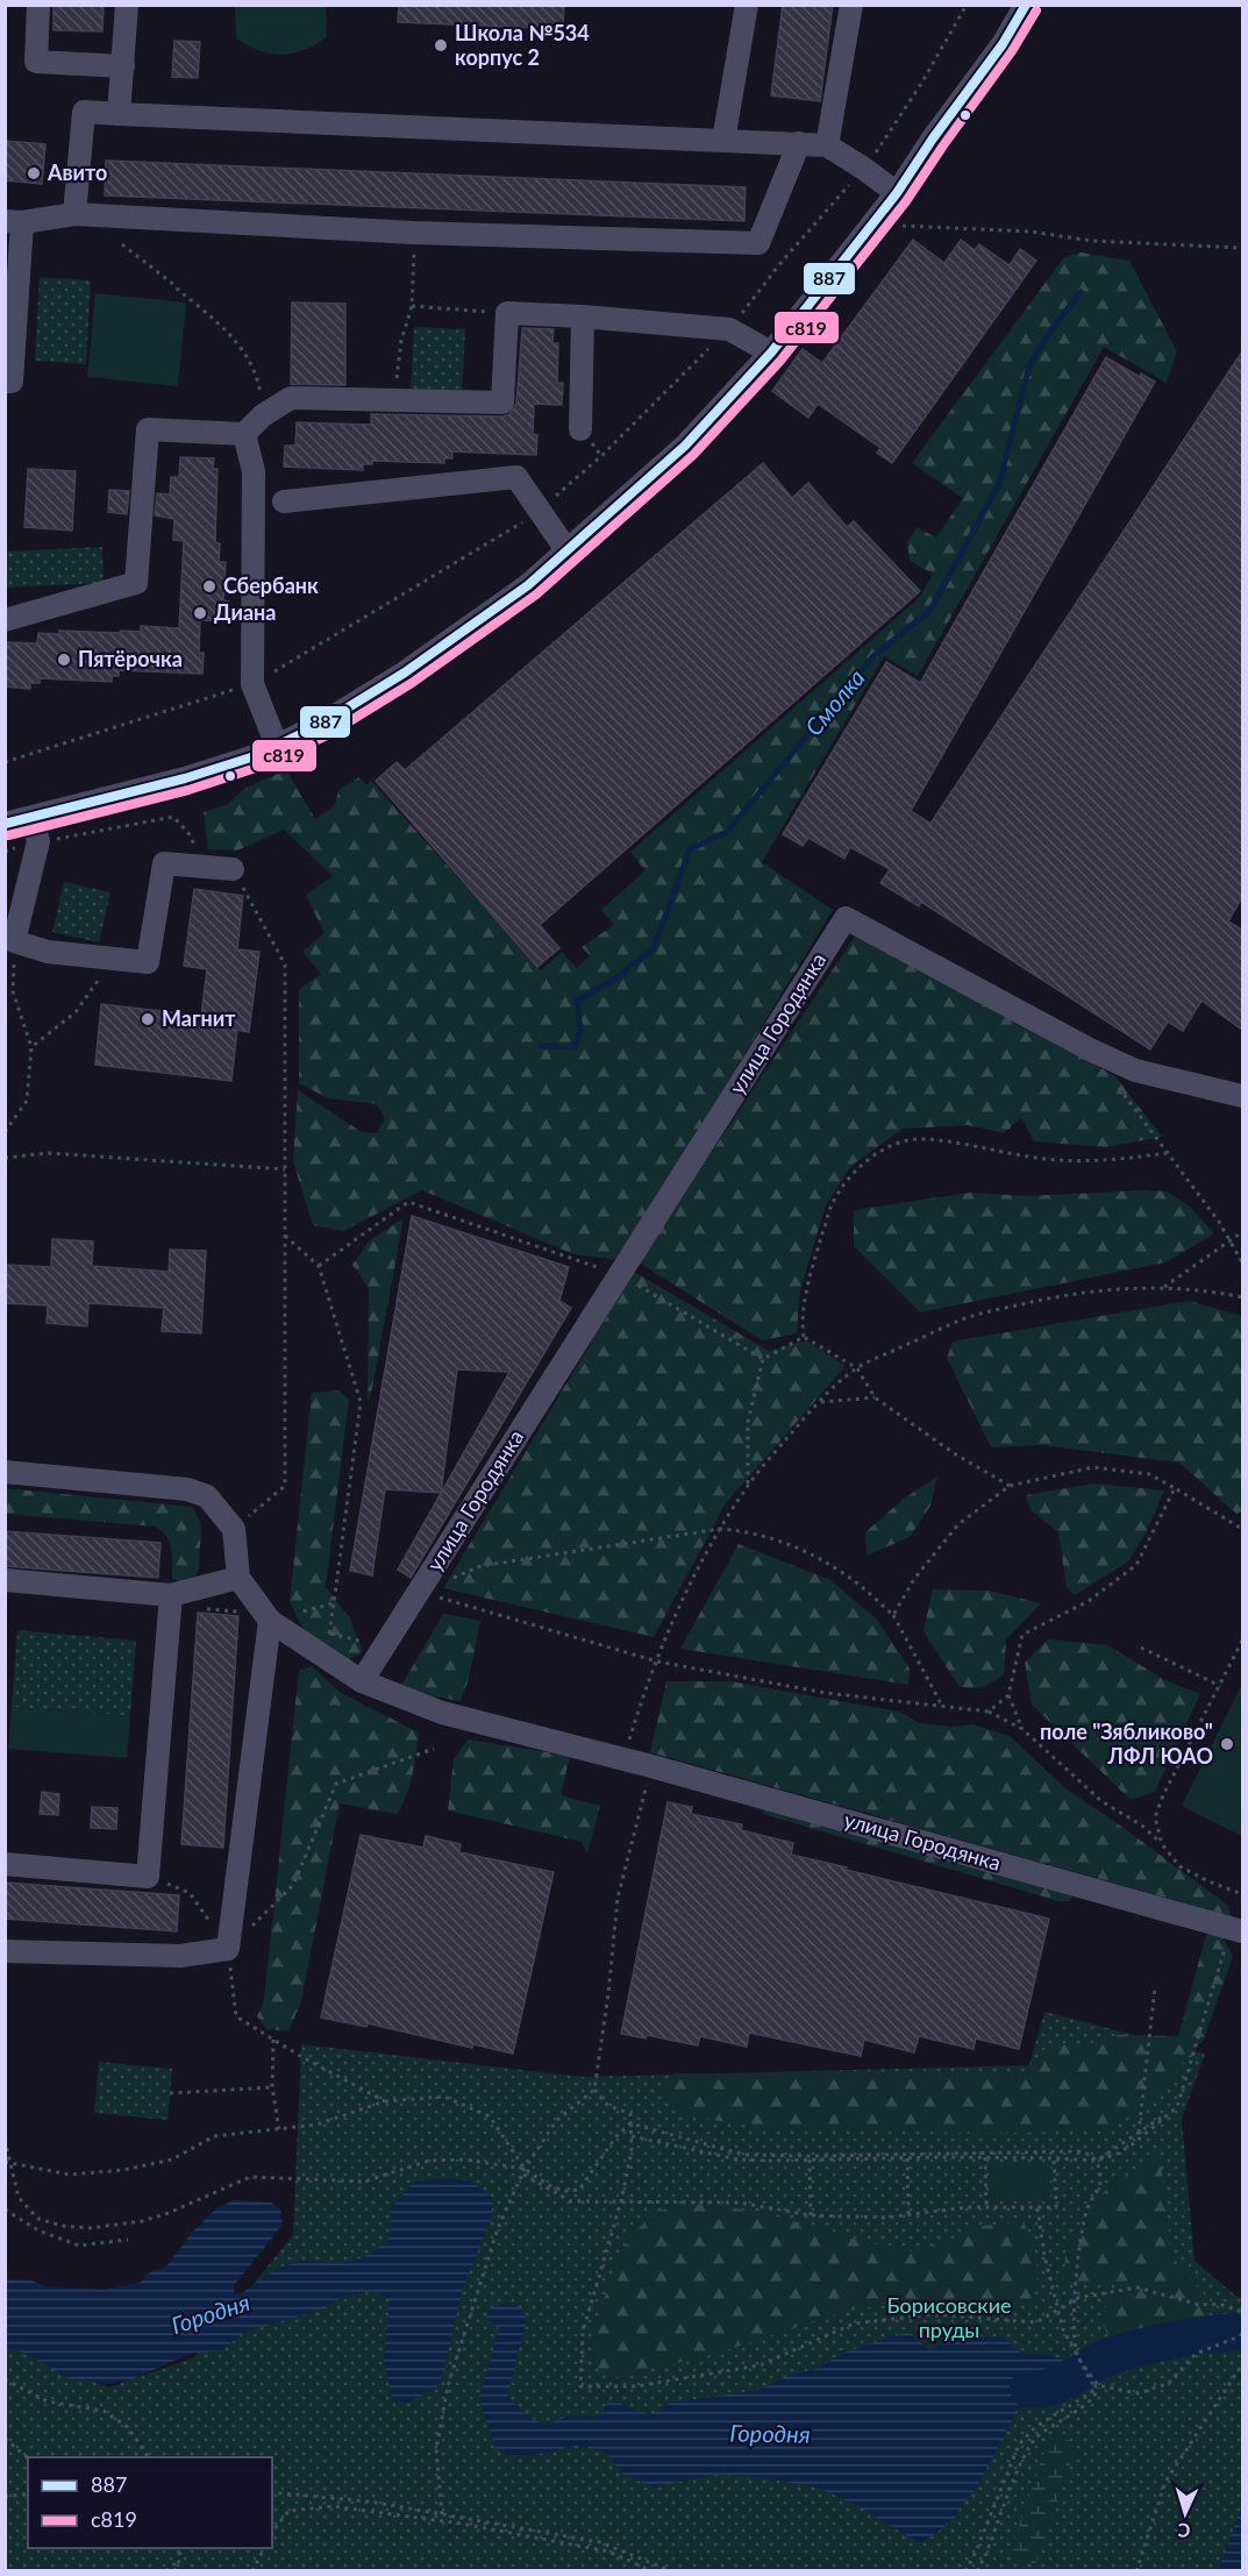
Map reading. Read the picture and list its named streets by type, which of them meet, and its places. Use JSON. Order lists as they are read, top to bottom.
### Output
{
  "streets": {
    "street": ["улица Городянка"]
  },
  "water": ["Смолка", "Городня"],
  "parks": ["Борисовские пруды"],
  "places": [
    "Школа №534 корпус 2",
    "Авито",
    "Сбербанк",
    "Диана",
    "Пятёрочка",
    "Магнит",
    "поле \"Зябликово\" ЛФЛ ЮАО"
  ],
  "lines": ["transit line 887", "transit line с819"],
  "legend": ["887", "с819"],
  "north": "bottom"
}
